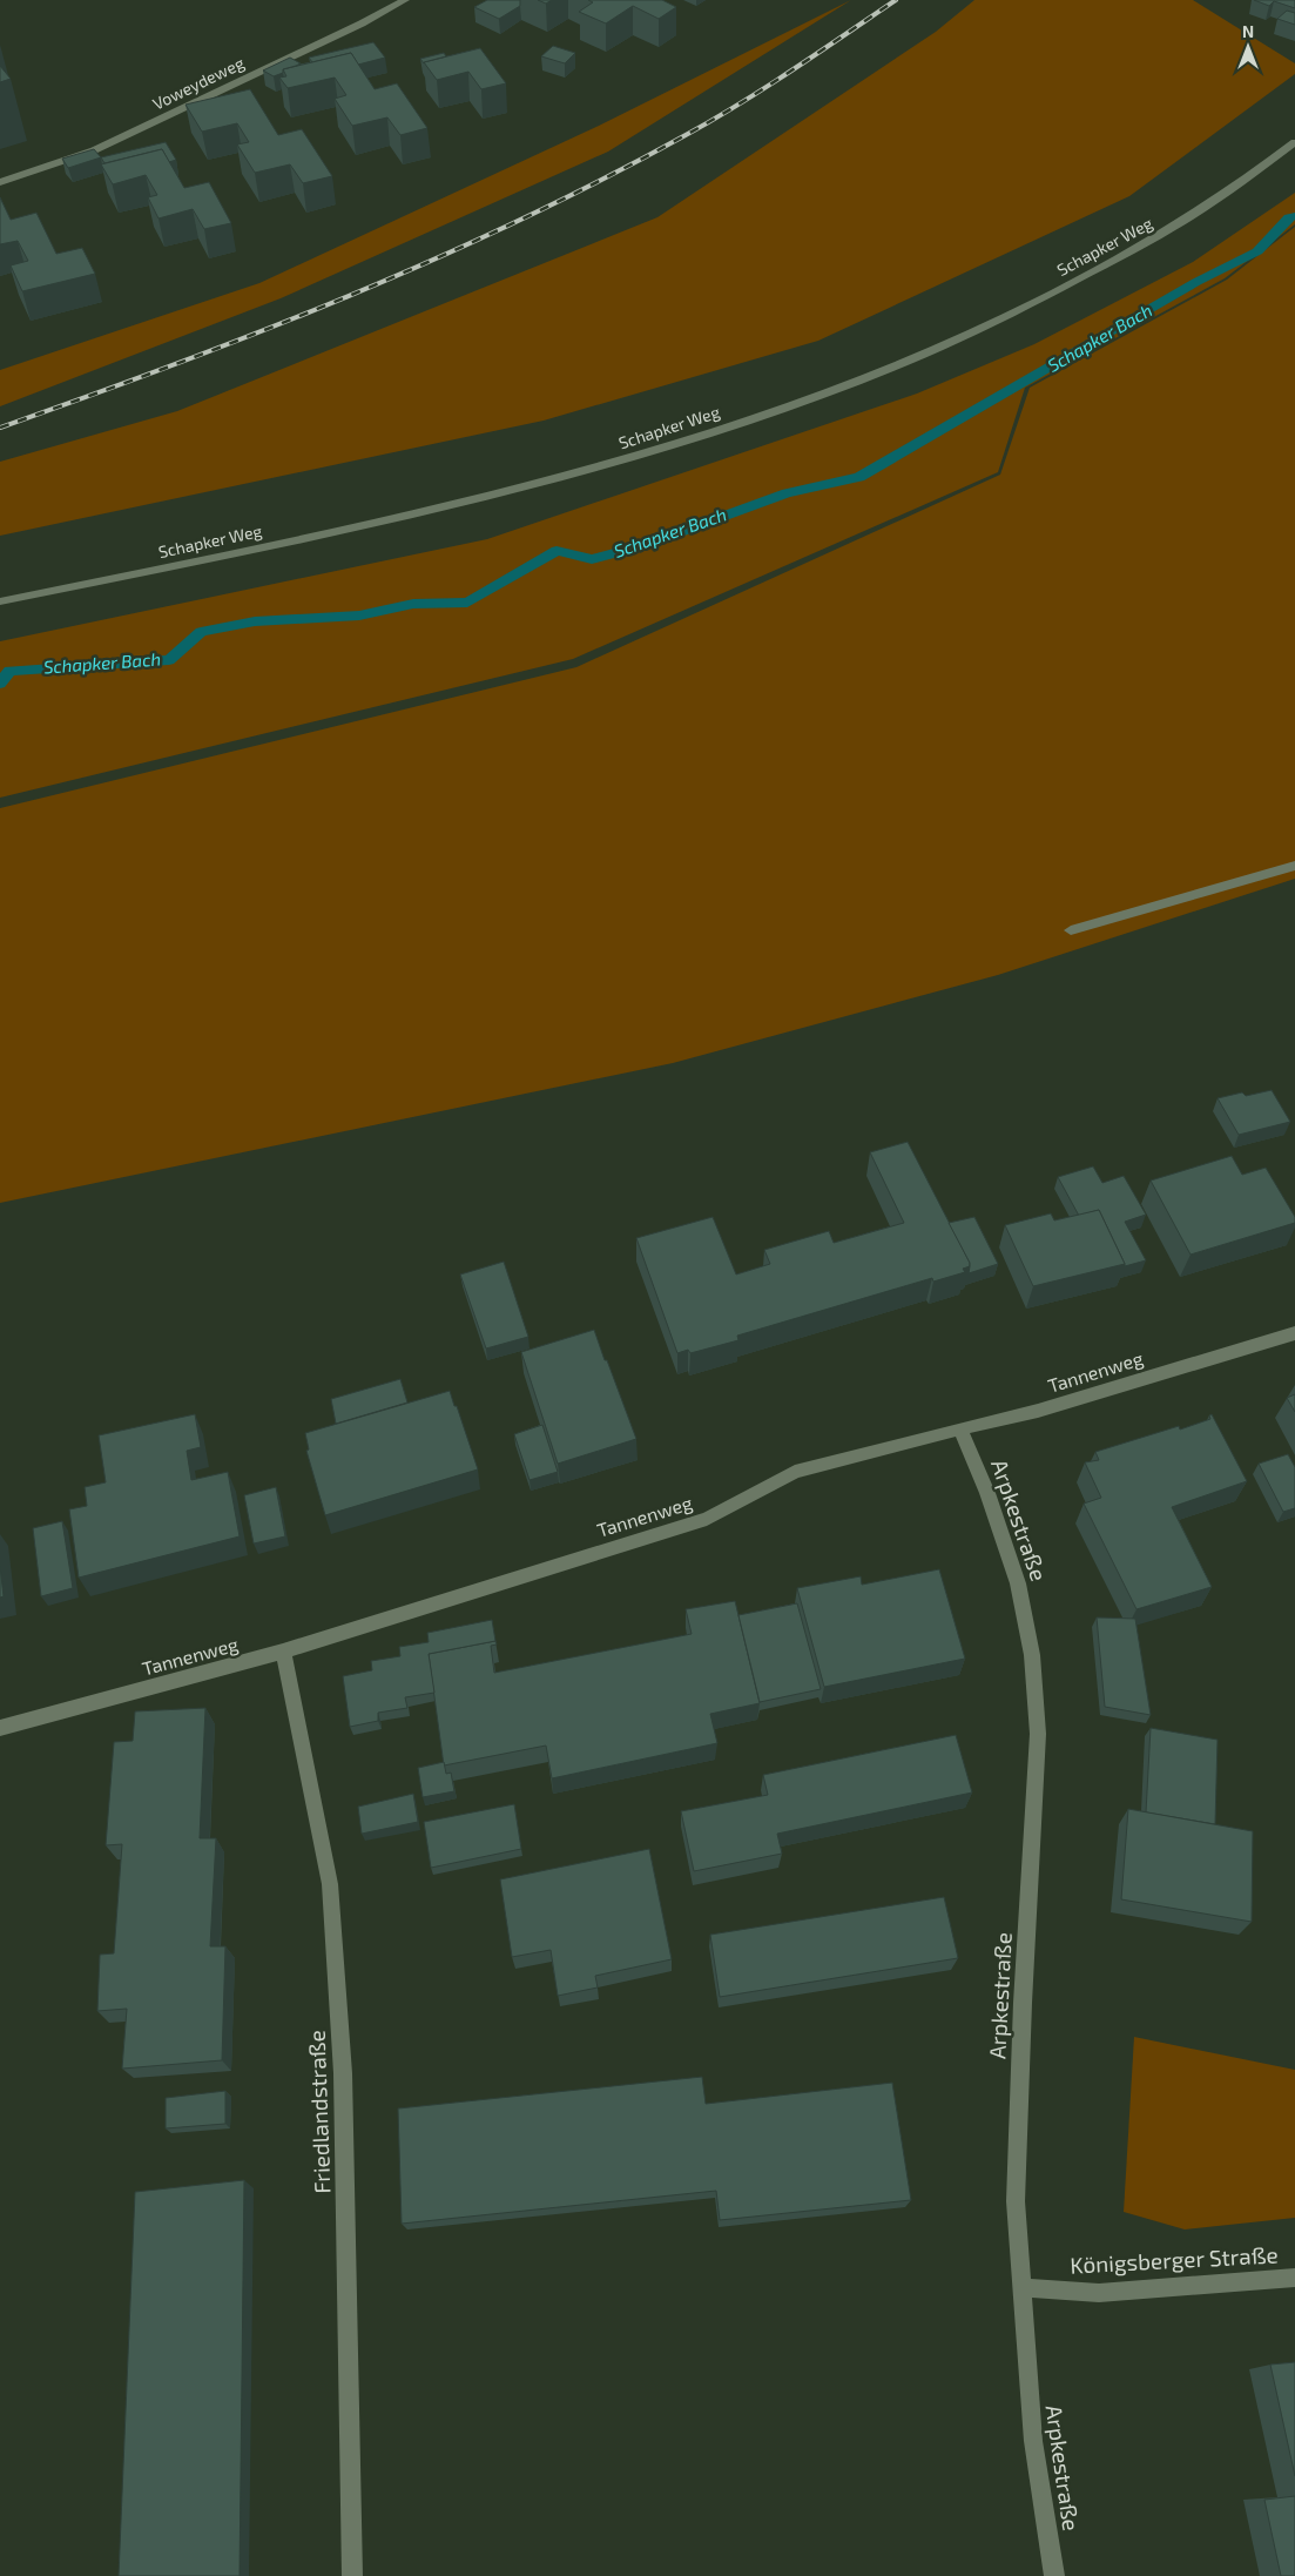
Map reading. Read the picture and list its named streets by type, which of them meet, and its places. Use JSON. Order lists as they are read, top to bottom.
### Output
{
  "streets": {
    "street": [
      "Voweydeweg",
      "Schapker Weg",
      "Tannenweg",
      "Arpkestraße",
      "Friedlandstraße",
      "Königsberger Straße"
    ]
  },
  "crossings": [
    ["Tannenweg", "Arpkestraße"],
    ["Tannenweg", "Friedlandstraße"],
    ["Arpkestraße", "Königsberger Straße"]
  ],
  "water": ["Schapker Bach"],
  "north": "top"
}
